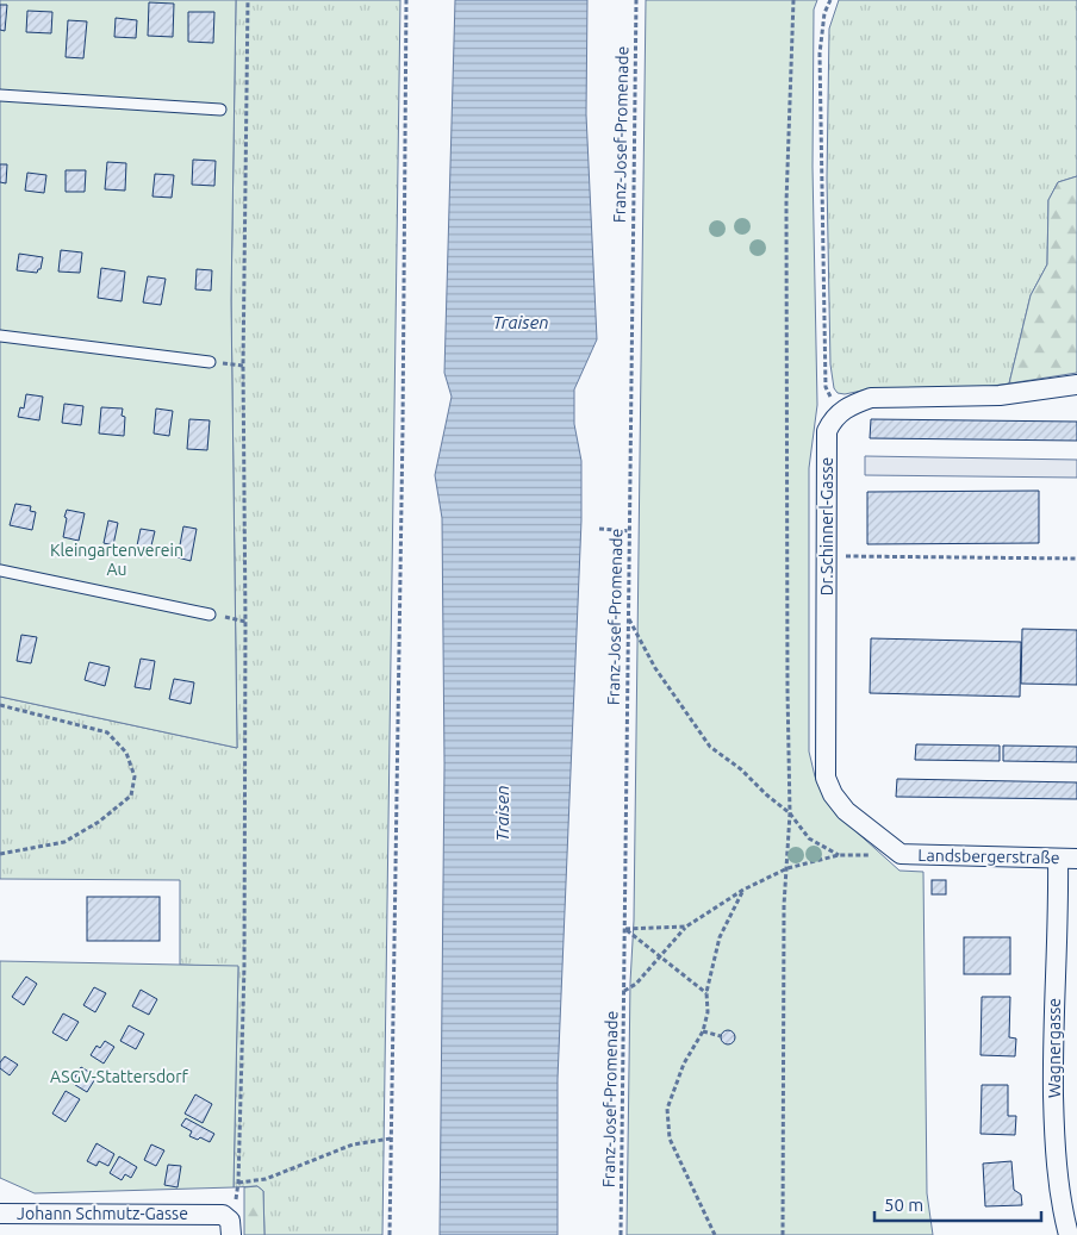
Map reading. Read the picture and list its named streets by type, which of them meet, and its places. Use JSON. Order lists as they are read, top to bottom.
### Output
{
  "streets": {
    "street": [
      "Dr.Schinnerl-Gasse",
      "Landsbergerstraße",
      "Wagnergasse",
      "Johann Schmutz-Gasse"
    ],
    "path": ["Franz-Josef-Promenade"]
  },
  "crossings": [
    ["Dr.Schinnerl-Gasse", "Landsbergerstraße"],
    ["Landsbergerstraße", "Wagnergasse"]
  ],
  "water": ["Traisen"],
  "parks": ["Kleingartenverein Au", "ASGV-Stattersdorf"],
  "scale_bar": "50 m"
}
